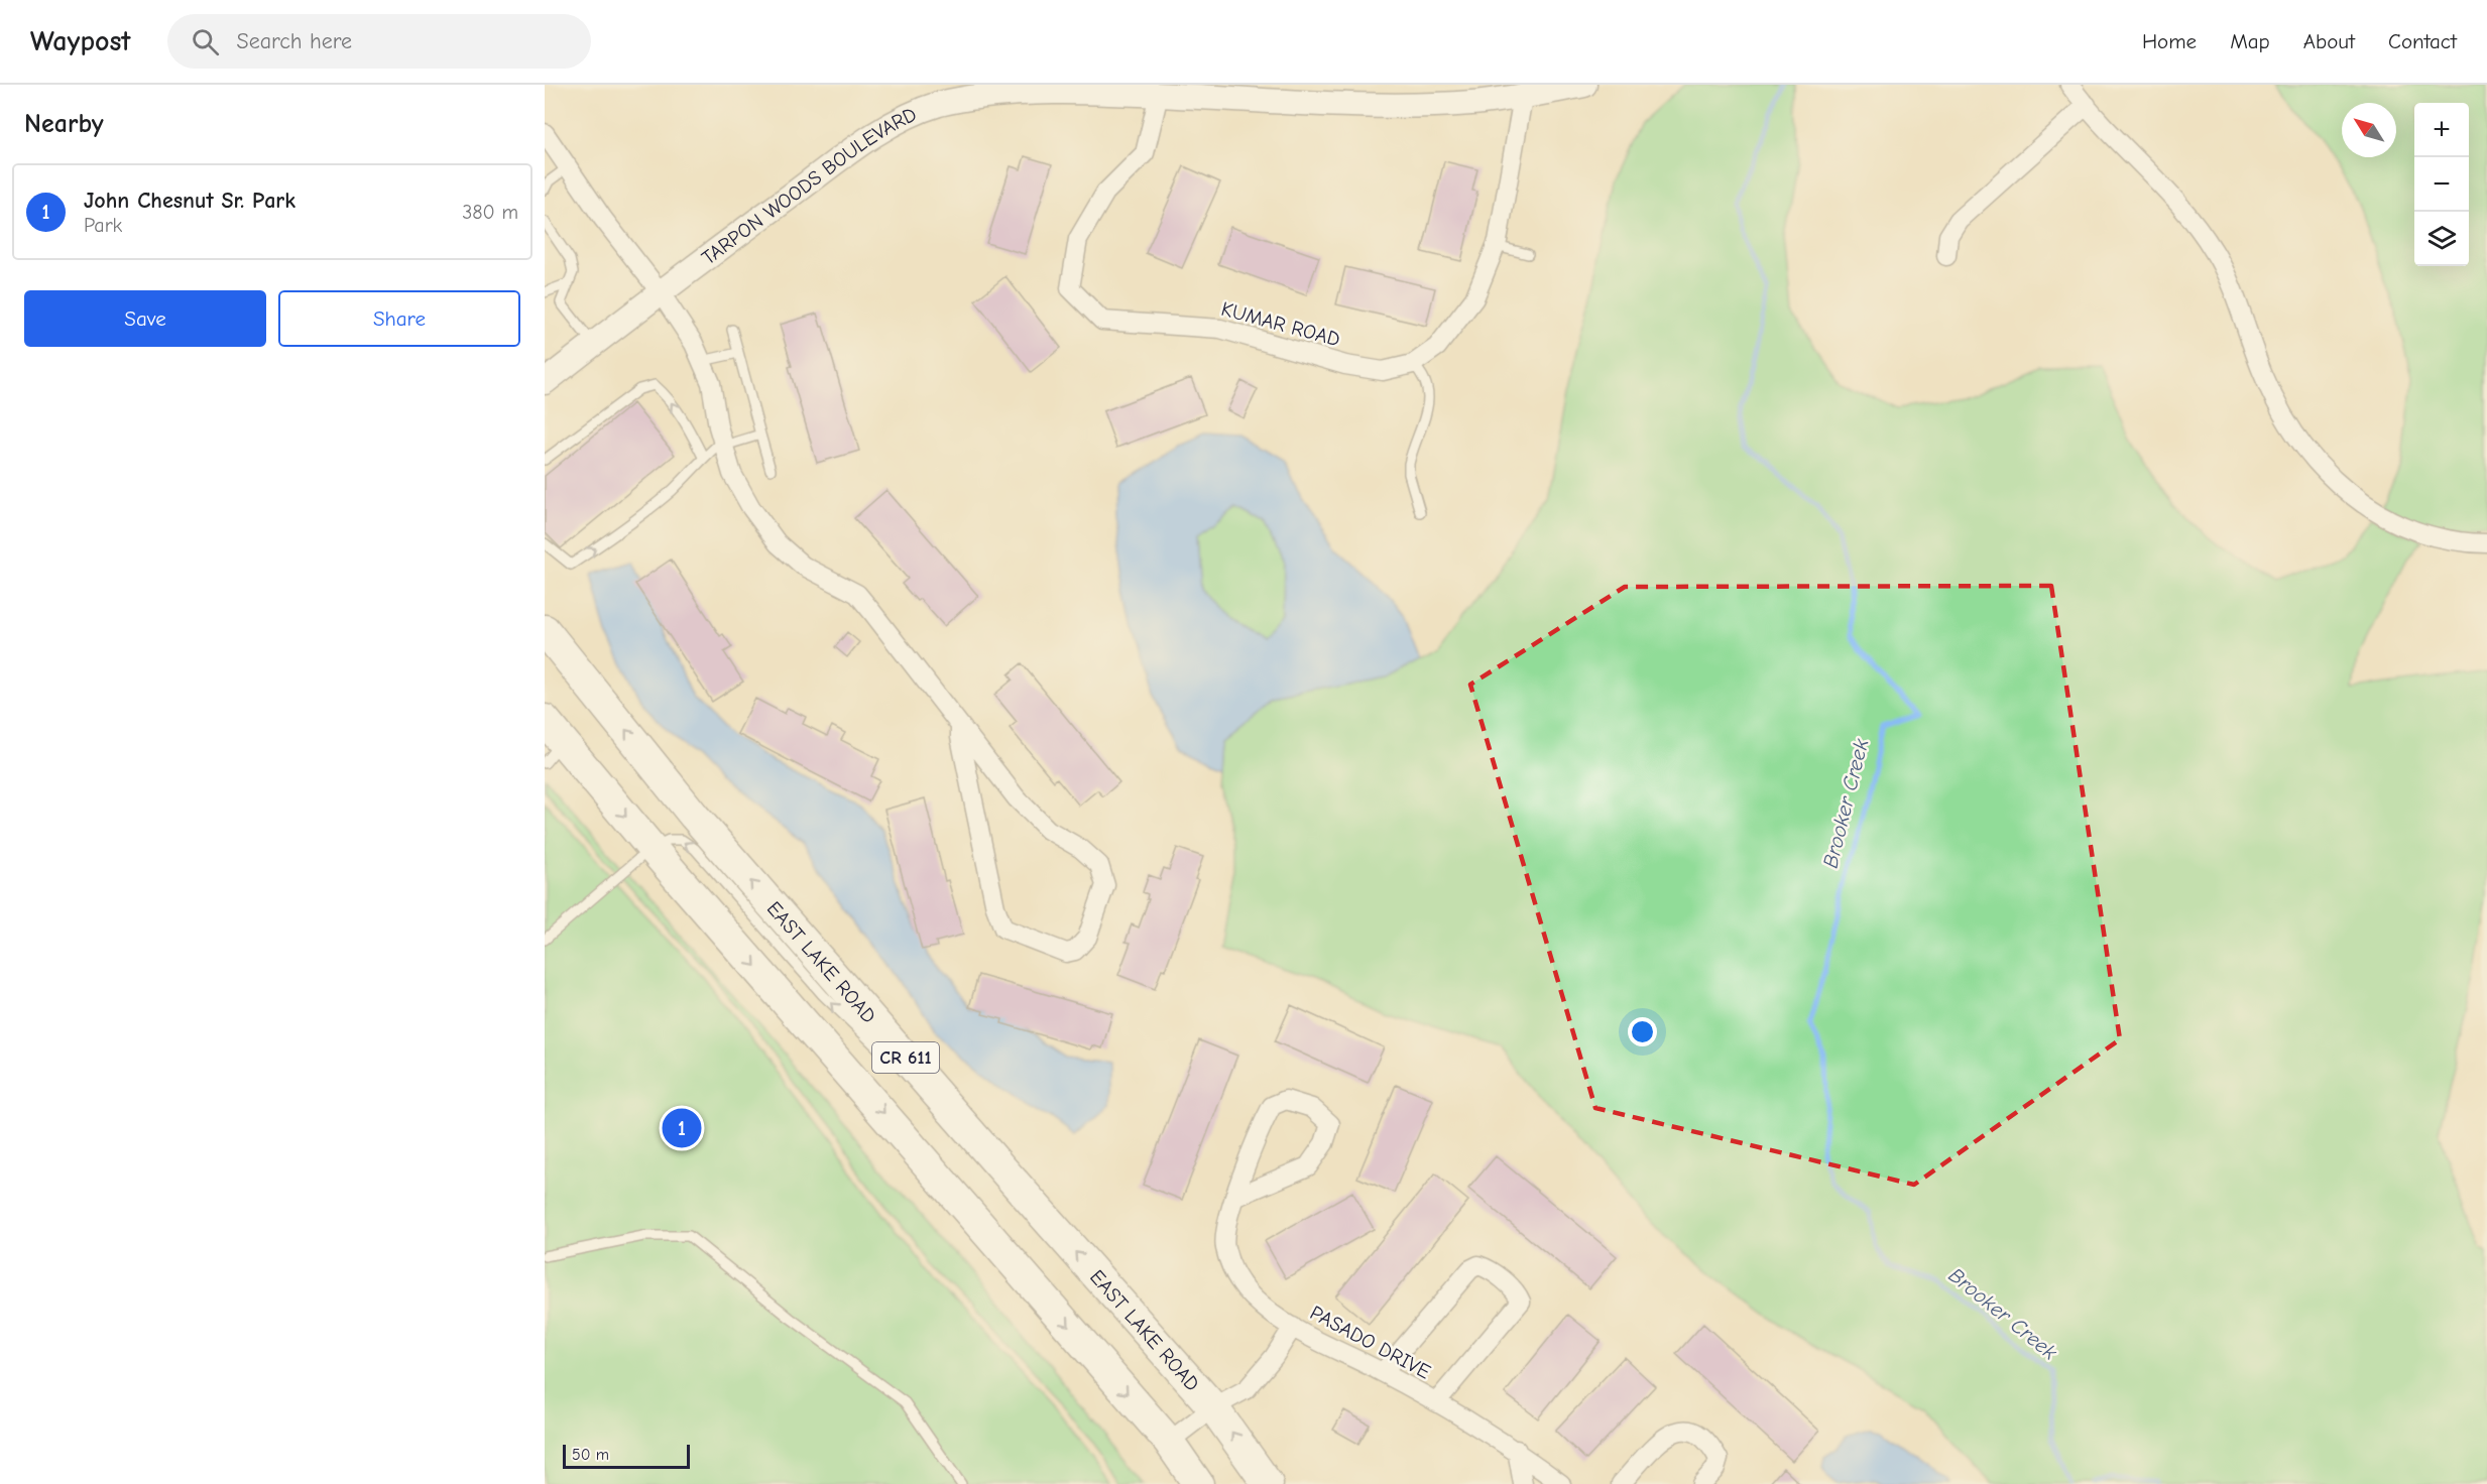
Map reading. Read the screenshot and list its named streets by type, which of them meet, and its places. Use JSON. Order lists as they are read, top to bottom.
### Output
{
  "streets": {
    "main road": ["EAST LAKE ROAD", "CR 611"],
    "street": ["TARPON WOODS BOULEVARD", "KUMAR ROAD", "PASADO DRIVE"]
  },
  "crossings": [
    ["TARPON WOODS BOULEVARD", "KUMAR ROAD"]
  ],
  "water": ["Brooker Creek"],
  "scale_bar": "50 m",
  "north": "top left",
  "page": {
    "header": "Waypost",
    "search": "Search here",
    "nav": [
      "Home",
      "Map",
      "About",
      "Contact"
    ],
    "heading": "Nearby",
    "map_buttons": ["+", "−"],
    "list": [
      {
        "mark": "1",
        "name": "John Chesnut Sr. Park",
        "note": "Park",
        "value": "380 m"
      }
    ],
    "buttons": ["Save", "Share"],
    "pins": "1",
    "scale": "50 m"
  }
}
